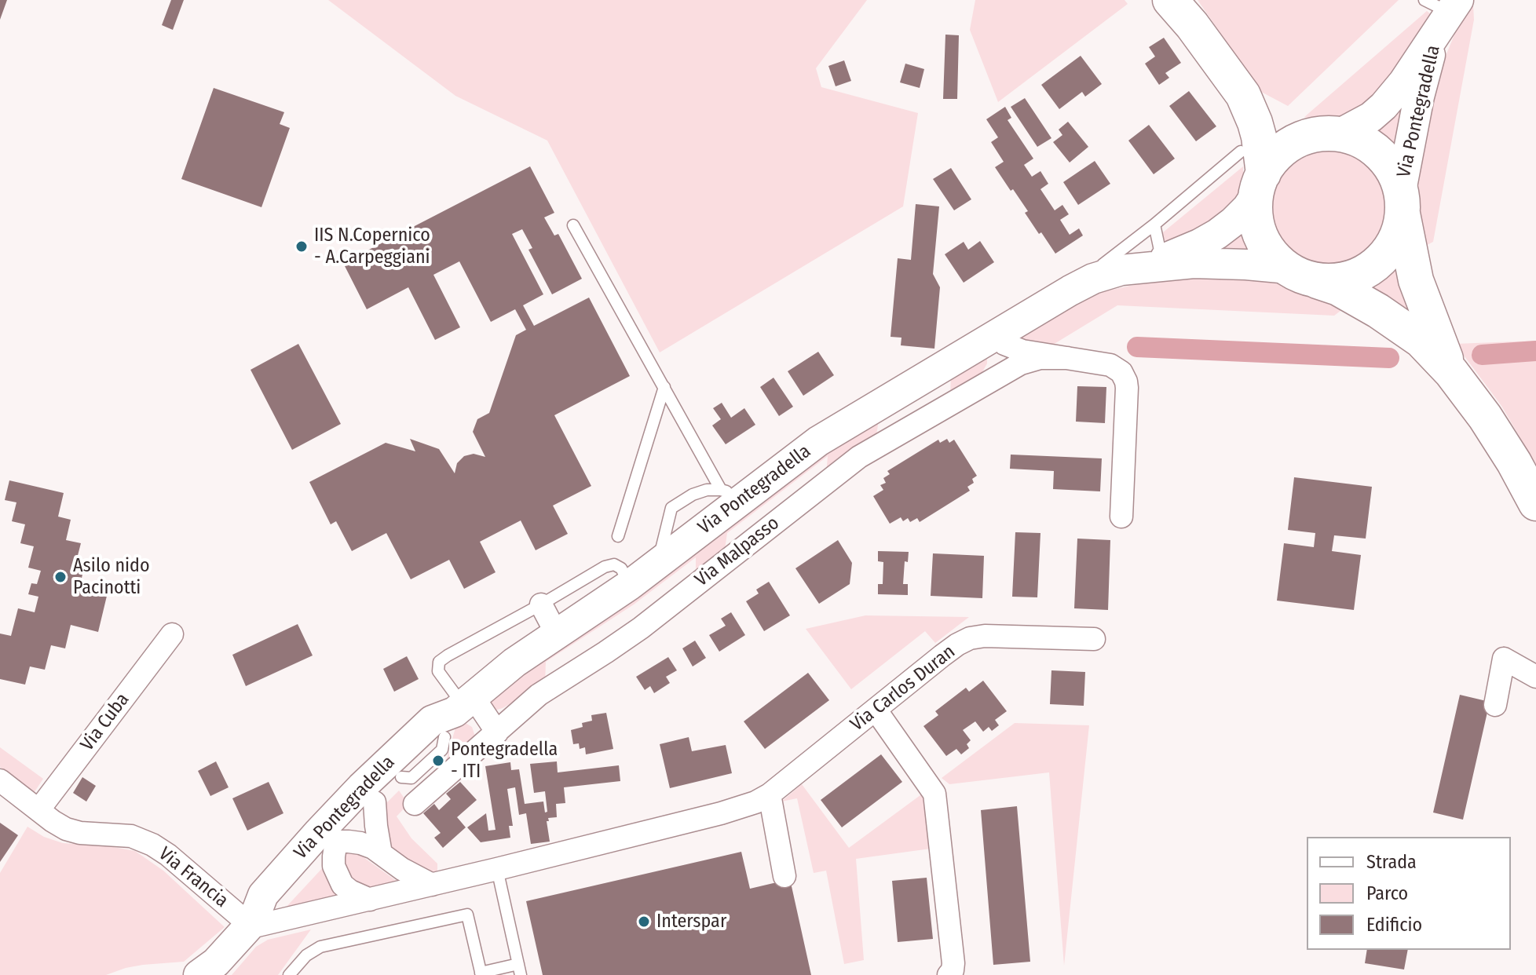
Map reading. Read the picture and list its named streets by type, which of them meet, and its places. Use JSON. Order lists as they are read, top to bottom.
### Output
{
  "streets": {
    "main road": ["Via Pontegradella"],
    "street": [
      "Via Malpasso",
      "Via Carlos Duran",
      "Via Cuba",
      "Via Francia"
    ]
  },
  "crossings": [
    ["Via Pontegradella", "Via Malpasso"],
    ["Via Pontegradella", "Via Carlos Duran"],
    ["Via Pontegradella", "Via Francia"],
    ["Via Carlos Duran", "Via Francia"],
    ["Via Cuba", "Via Francia"]
  ],
  "places": [
    "IIS N.Copernico - A.Carpeggiani",
    "Asilo nido Pacinotti",
    "Pontegradella - ITI",
    "Interspar"
  ],
  "legend": ["Strada", "Parco", "Edificio"]
}
